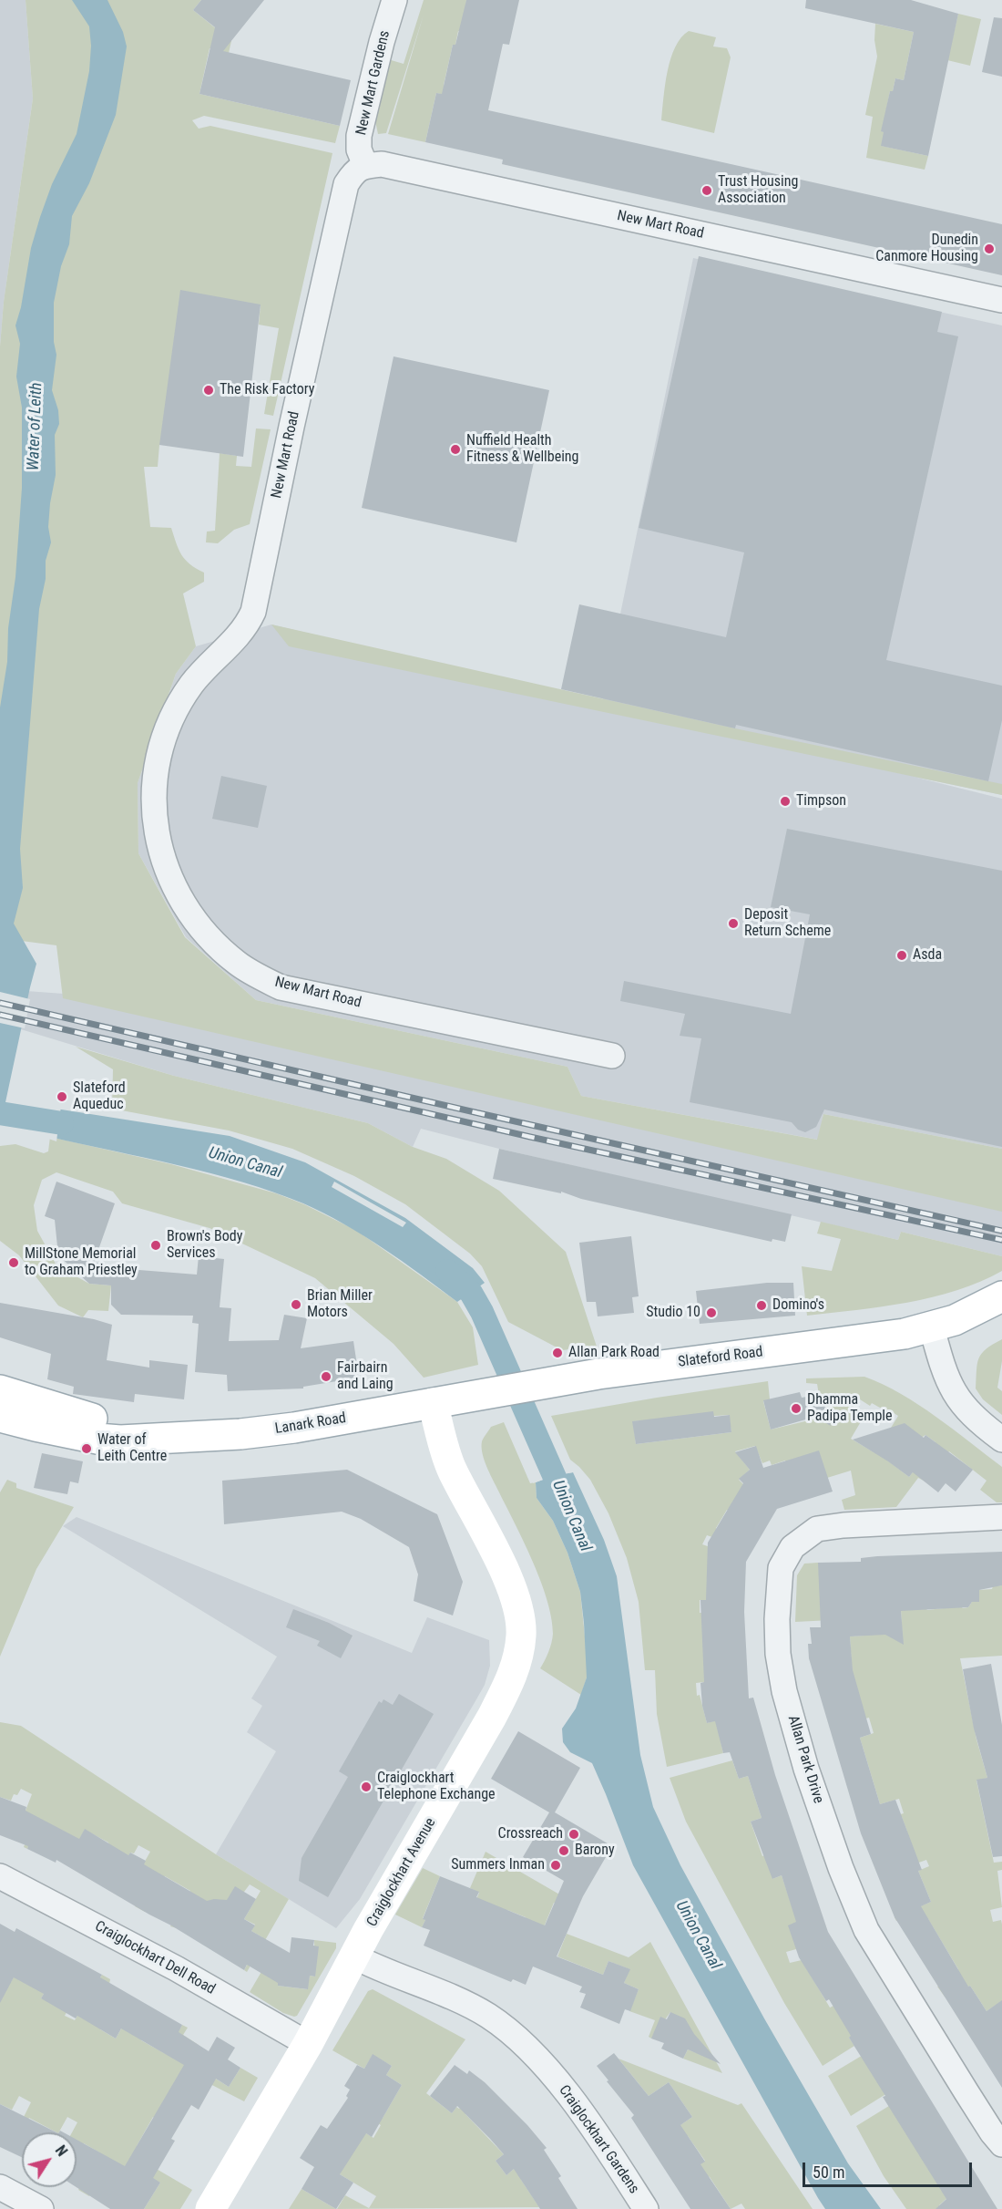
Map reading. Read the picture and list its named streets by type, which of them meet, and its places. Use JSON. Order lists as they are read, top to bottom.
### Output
{
  "streets": {
    "main road": ["Slateford Road", "Lanark Road", "Craiglockhart Avenue"],
    "street": [
      "New Mart Gardens",
      "New Mart Road",
      "Allan Park Drive",
      "Craiglockhart Dell Road",
      "Craiglockhart Gardens"
    ]
  },
  "crossings": [
    ["New Mart Gardens", "New Mart Road"],
    ["Slateford Road", "Lanark Road"],
    ["Slateford Road", "Craiglockhart Avenue"],
    ["Lanark Road", "Craiglockhart Avenue"],
    ["Craiglockhart Avenue", "Craiglockhart Dell Road"],
    ["Craiglockhart Avenue", "Craiglockhart Gardens"]
  ],
  "water": ["Water of Leith", "Union Canal"],
  "places": [
    "Trust Housing Association",
    "Dunedin Canmore Housing",
    "The Risk Factory",
    "Nuffield Health Fitness & Wellbeing",
    "Timpson",
    "Deposit Return Scheme",
    "Asda",
    "Slateford Aqueduc",
    "Brown's Body Services",
    "MillStone Memorial to Graham Priestley",
    "Brian Miller Motors",
    "Domino's",
    "Studio 10",
    "Allan Park Road",
    "Fairbairn and Laing",
    "Dhamma Padipa Temple",
    "Water of Leith Centre",
    "Craiglockhart Telephone Exchange",
    "Crossreach",
    "Barony",
    "Summers Inman"
  ],
  "scale_bar": "50 m",
  "north": "top right"
}
